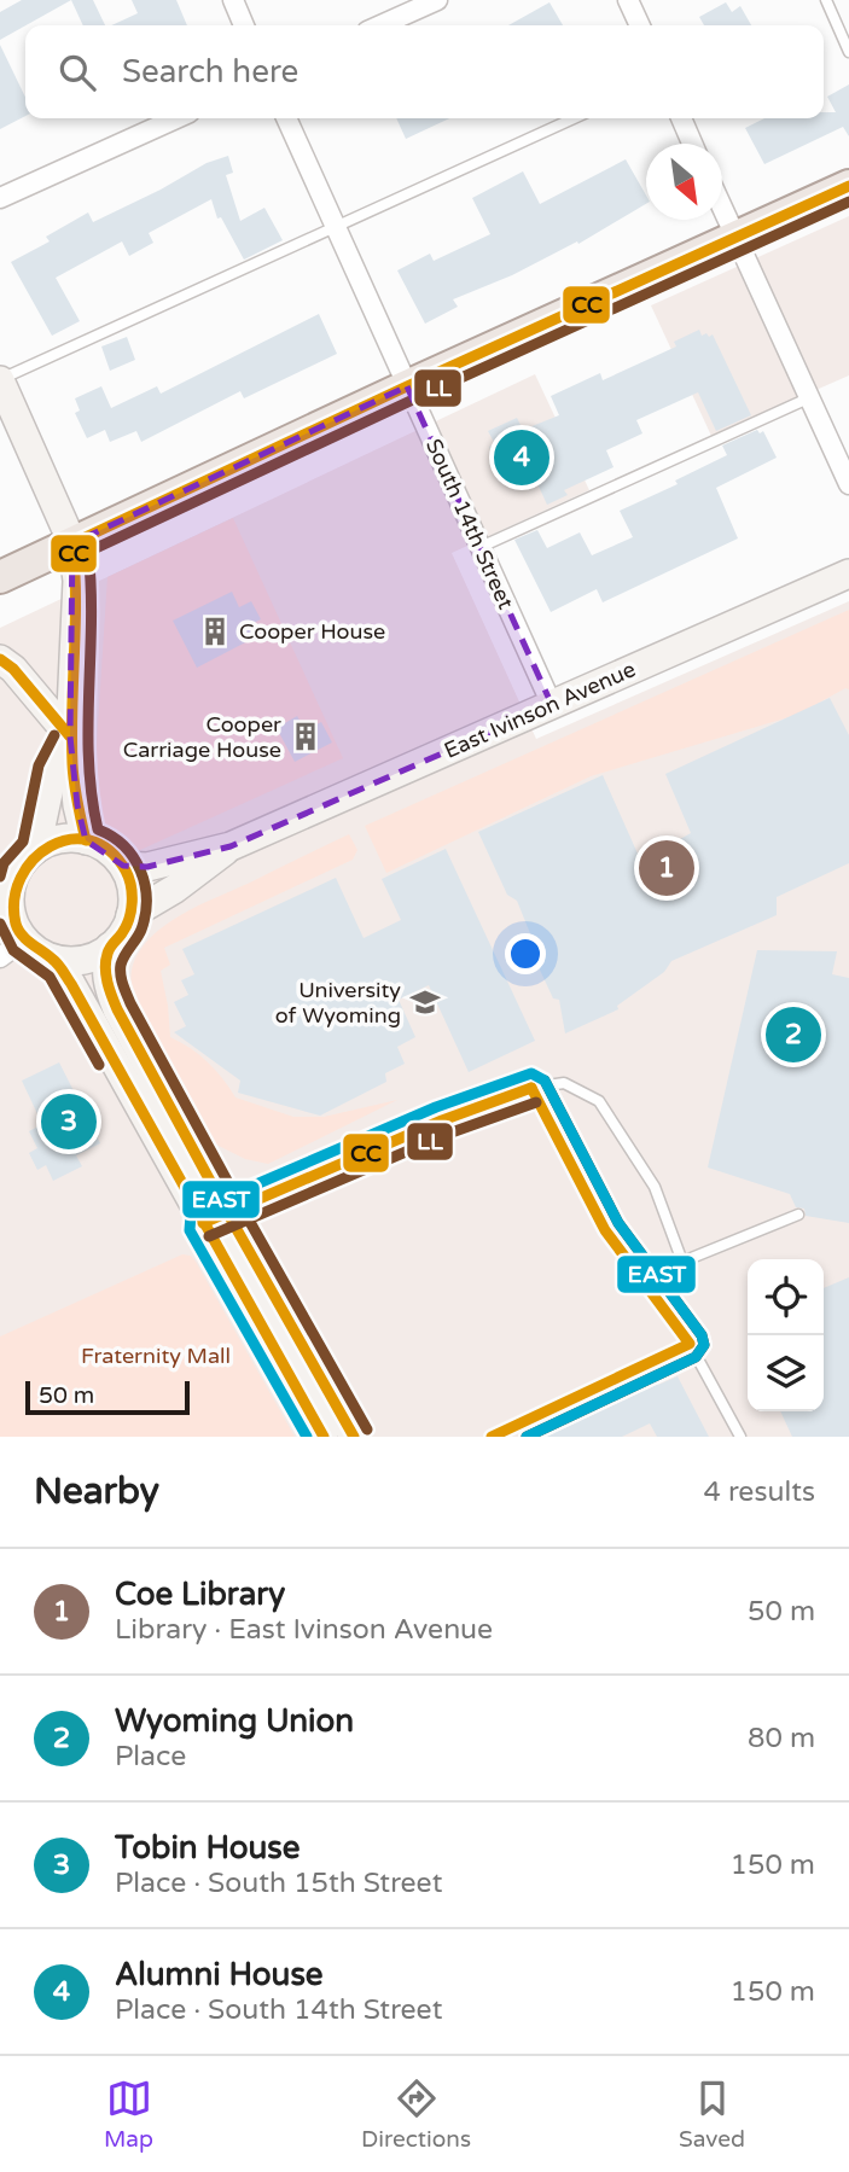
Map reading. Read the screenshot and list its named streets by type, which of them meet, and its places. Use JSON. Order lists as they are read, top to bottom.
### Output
{
  "streets": {
    "main road": ["East Ivinson Avenue"],
    "street": ["South 14th Street"]
  },
  "crossings": [
    ["South 14th Street", "East Ivinson Avenue"]
  ],
  "parks": ["Fraternity Mall"],
  "places": {
    "building": ["Cooper House", "Cooper Carriage House"],
    "school or university": ["University of Wyoming"]
  },
  "lines": ["transit line CC", "transit line LL", "transit line EAST"],
  "scale_bar": "50 m",
  "north": "bottom right",
  "page": {
    "search": "Search here",
    "pins": [
      "4",
      "1",
      "2",
      "3"
    ],
    "scale": "50 m",
    "heading": ["Nearby", "4 results"],
    "list": [
      {
        "mark": "1",
        "name": "Coe Library",
        "note": "Library · East Ivinson Avenue",
        "value": "50 m"
      },
      {
        "mark": "2",
        "name": "Wyoming Union",
        "note": "Place",
        "value": "80 m"
      },
      {
        "mark": "3",
        "name": "Tobin House",
        "note": "Place · South 15th Street",
        "value": "150 m"
      },
      {
        "mark": "4",
        "name": "Alumni House",
        "note": "Place · South 14th Street",
        "value": "150 m"
      }
    ],
    "nav": ["Map", "Directions", "Saved"]
  }
}
